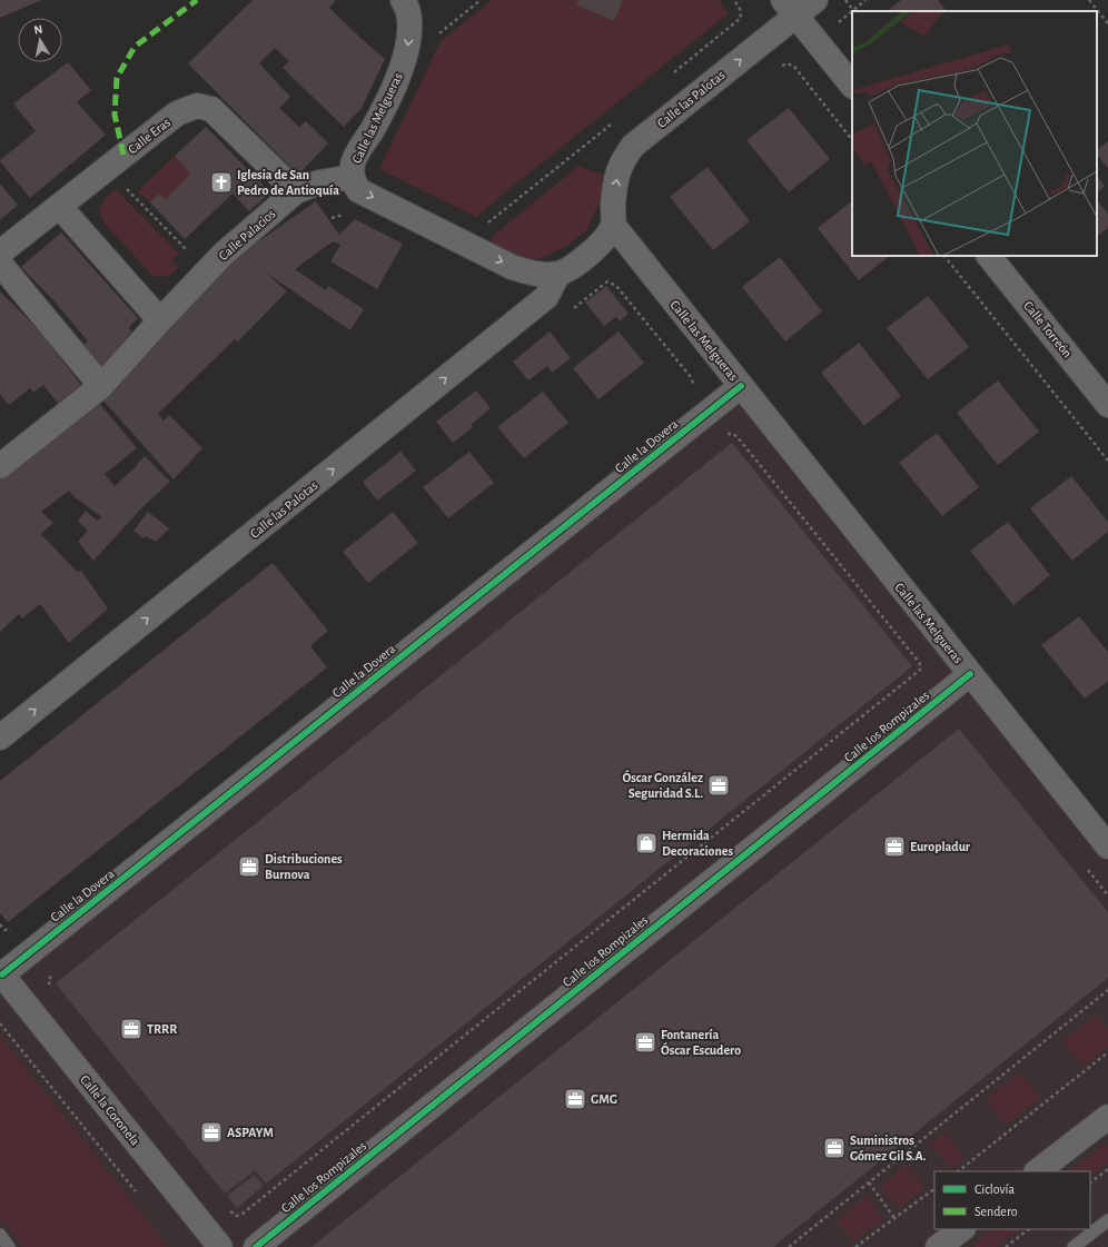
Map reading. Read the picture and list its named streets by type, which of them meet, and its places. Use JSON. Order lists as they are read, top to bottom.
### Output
{
  "streets": {
    "street": [
      "Calle las Palotas",
      "Calle las Melgueras",
      "Calle Eras",
      "Calle Palacios",
      "Calle Torreón",
      "Calle la Dovera",
      "Calle los Rompizales",
      "Calle la Coronela"
    ]
  },
  "crossings": [
    ["Calle las Palotas", "Calle las Melgueras"],
    ["Calle las Melgueras", "Calle Palacios"],
    ["Calle las Melgueras", "Calle la Dovera"],
    ["Calle las Melgueras", "Calle los Rompizales"],
    ["Calle Eras", "Calle Palacios"],
    ["Calle la Dovera", "Calle la Coronela"]
  ],
  "one_way": ["Calle las Palotas"],
  "places": {
    "church": ["Iglesia de San Pedro de Antioquía"],
    "office": [
      "Óscar González Seguridad S.L.",
      "Europladur",
      "Distribuciones Burnova",
      "TRRR",
      "Fontanería Óscar Escudero",
      "GMG",
      "ASPAYM",
      "Suministros Gómez Gil S.A."
    ],
    "shop": ["Hermida Decoraciones"]
  },
  "legend": ["Ciclovía", "Sendero"],
  "north": "top"
}
